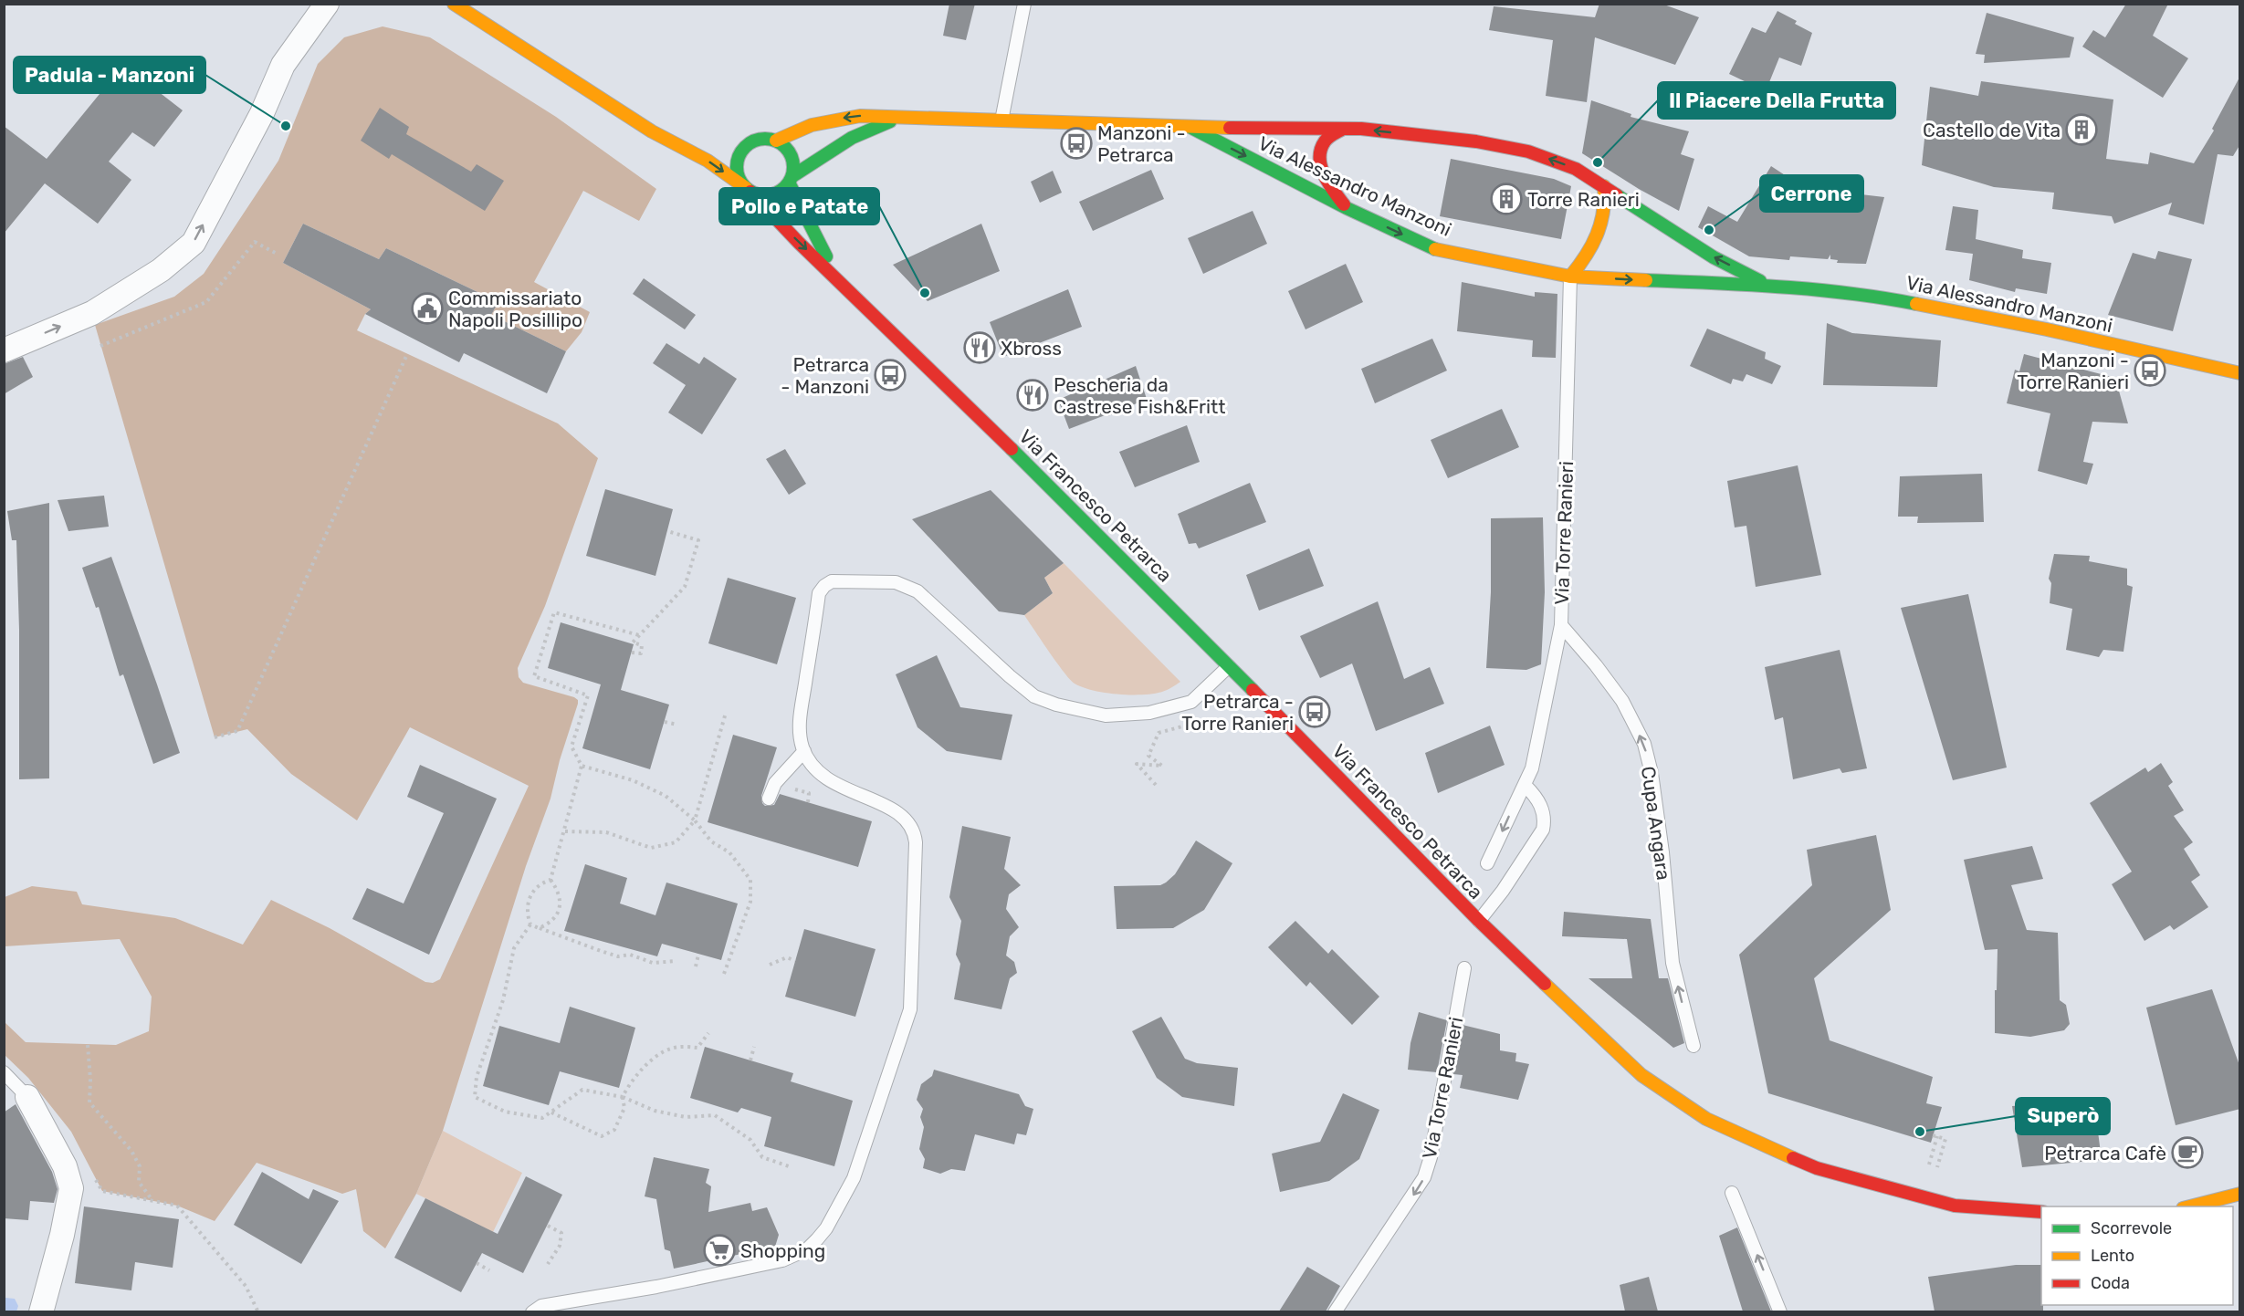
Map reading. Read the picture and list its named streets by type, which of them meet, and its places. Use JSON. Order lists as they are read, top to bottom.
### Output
{
  "streets": {
    "street": ["Via Alessandro Manzoni", "Via Francesco Petrarca"],
    "lane": ["Via Torre Ranieri", "Cupa Angara"]
  },
  "crossings": [
    ["Via Alessandro Manzoni", "Via Francesco Petrarca"],
    ["Via Alessandro Manzoni", "Via Torre Ranieri"],
    ["Via Torre Ranieri", "Cupa Angara"]
  ],
  "one_way": ["Via Torre Ranieri", "Cupa Angara"],
  "places": {
    "other": [
      "Padula - Manzoni",
      "Il Piacere Della Frutta",
      "Cerrone",
      "Pollo e Patate",
      "Superò"
    ],
    "building": ["Castello de Vita", "Torre Ranieri"],
    "bus stop": [
      "Manzoni - Petrarca",
      "Manzoni - Torre Ranieri",
      "Petrarca - Manzoni",
      "Petrarca - Torre Ranieri"
    ],
    "public building": ["Commissariato Napoli Posillipo"],
    "restaurant": ["Xbross", "Pescheria da Castrese Fish&Fritt"],
    "cafe": ["Petrarca Cafè"],
    "supermarket": ["Shopping"]
  },
  "legend": ["Scorrevole", "Lento", "Coda"]
}
